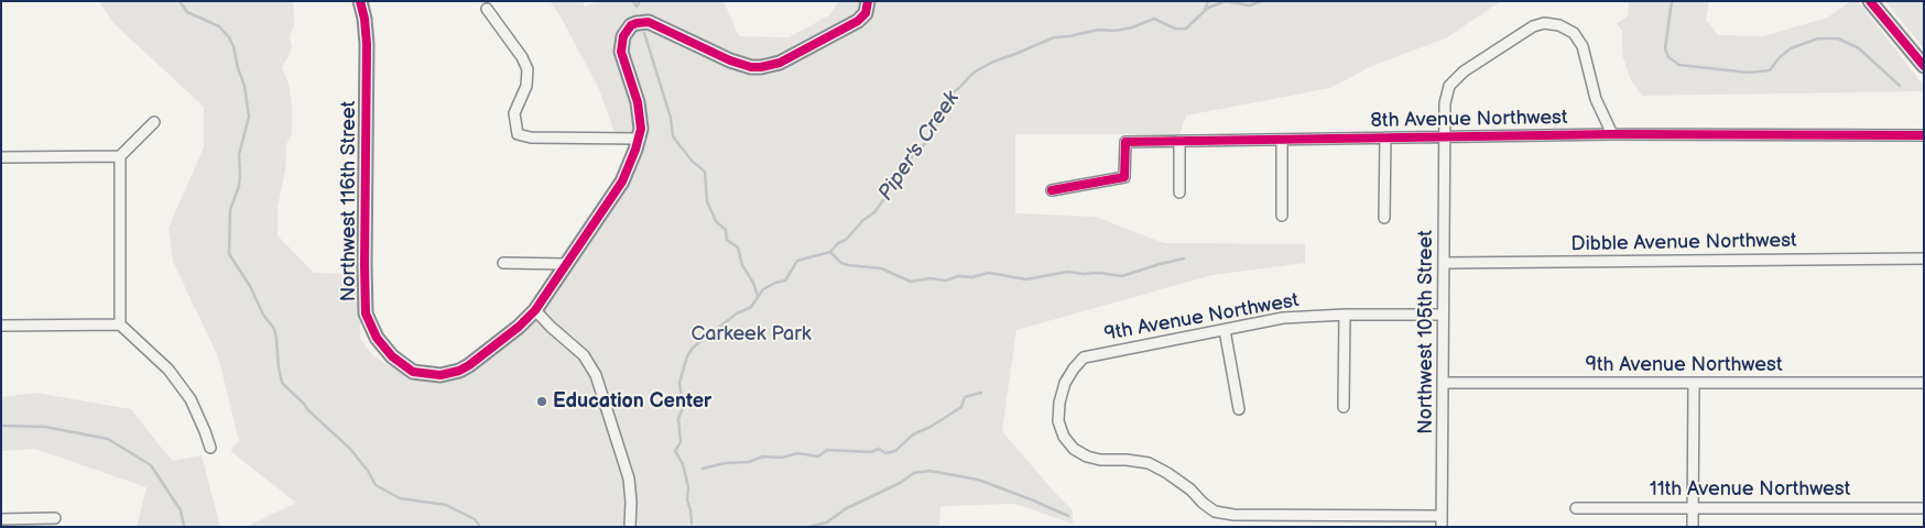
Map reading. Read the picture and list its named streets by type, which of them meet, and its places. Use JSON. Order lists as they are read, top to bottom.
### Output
{
  "streets": {
    "street": [
      "8th Avenue Northwest",
      "Northwest 116th Street",
      "Dibble Avenue Northwest",
      "9th Avenue Northwest",
      "Northwest 105th Street",
      "11th Avenue Northwest"
    ]
  },
  "crossings": [
    ["8th Avenue Northwest", "Northwest 105th Street"],
    ["Dibble Avenue Northwest", "Northwest 105th Street"],
    ["9th Avenue Northwest", "Northwest 105th Street"]
  ],
  "water": ["Piper's Creek"],
  "parks": ["Carkeek Park"],
  "places": ["Education Center"]
}
